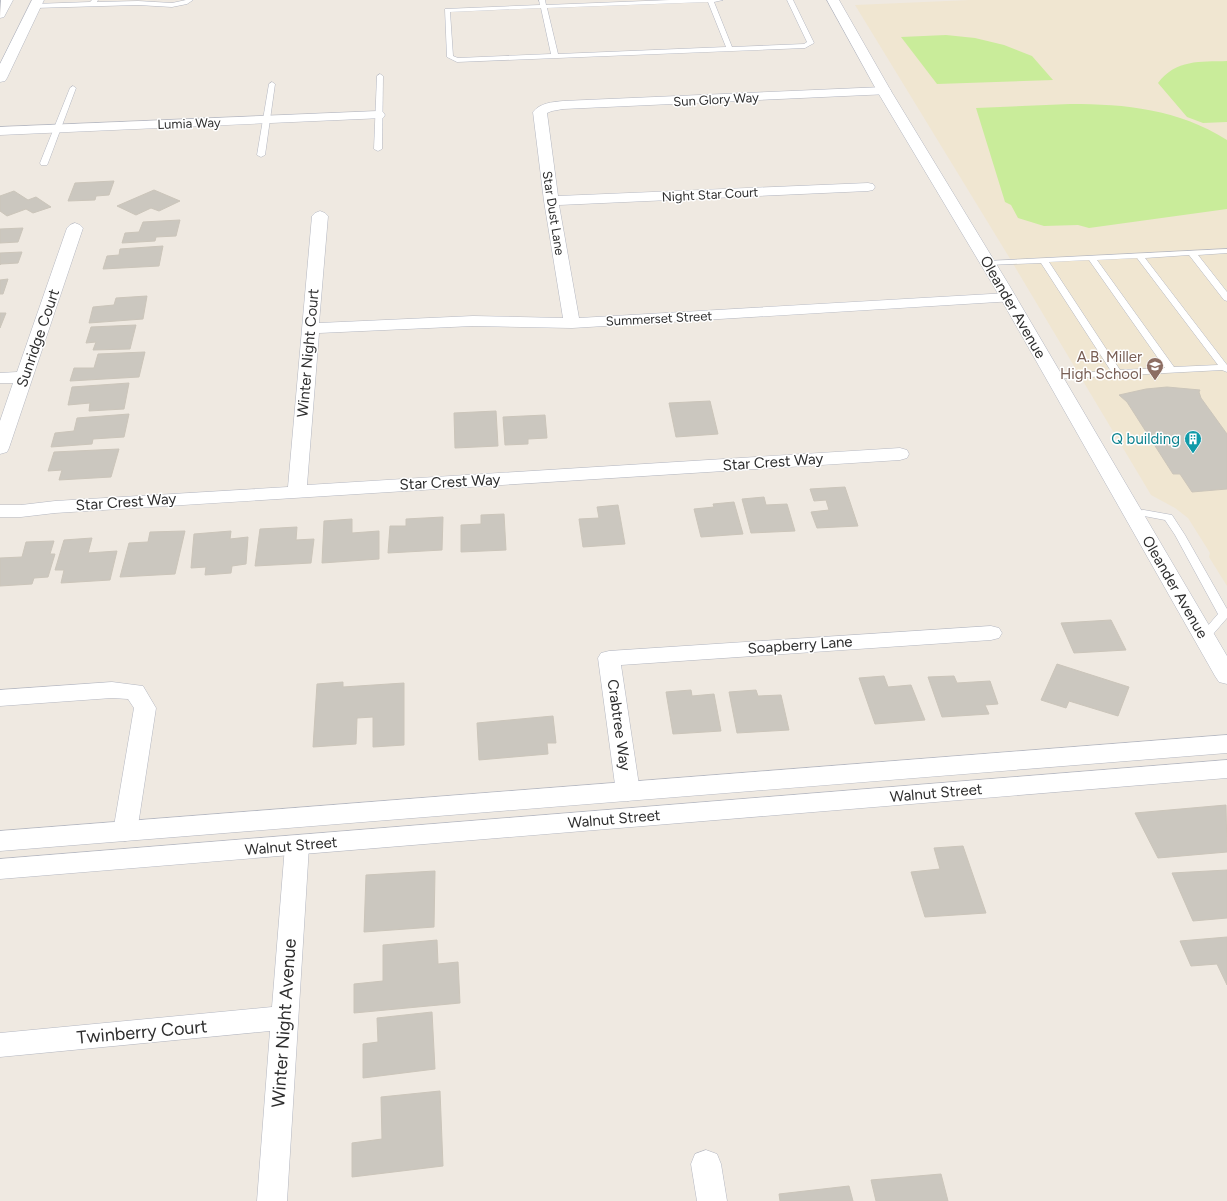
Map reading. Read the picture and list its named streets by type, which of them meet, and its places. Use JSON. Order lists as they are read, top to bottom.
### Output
{
  "streets": {
    "street": [
      "Sun Glory Way",
      "Lumia Way",
      "Night Star Court",
      "Star Dust Lane",
      "Oleander Avenue",
      "Summerset Street",
      "Sunridge Court",
      "Winter Night Court",
      "Star Crest Way",
      "Soapberry Lane",
      "Crabtree Way",
      "Walnut Street",
      "Winter Night Avenue",
      "Twinberry Court"
    ]
  },
  "crossings": [
    ["Sun Glory Way", "Star Dust Lane"],
    ["Sun Glory Way", "Oleander Avenue"],
    ["Night Star Court", "Star Dust Lane"],
    ["Star Dust Lane", "Summerset Street"],
    ["Oleander Avenue", "Summerset Street"],
    ["Summerset Street", "Winter Night Court"],
    ["Winter Night Court", "Star Crest Way"],
    ["Soapberry Lane", "Crabtree Way"],
    ["Crabtree Way", "Walnut Street"],
    ["Walnut Street", "Winter Night Avenue"],
    ["Winter Night Avenue", "Twinberry Court"]
  ],
  "places": {
    "school or university": ["A.B. Miller High School"],
    "building": ["Q building"]
  }
}
